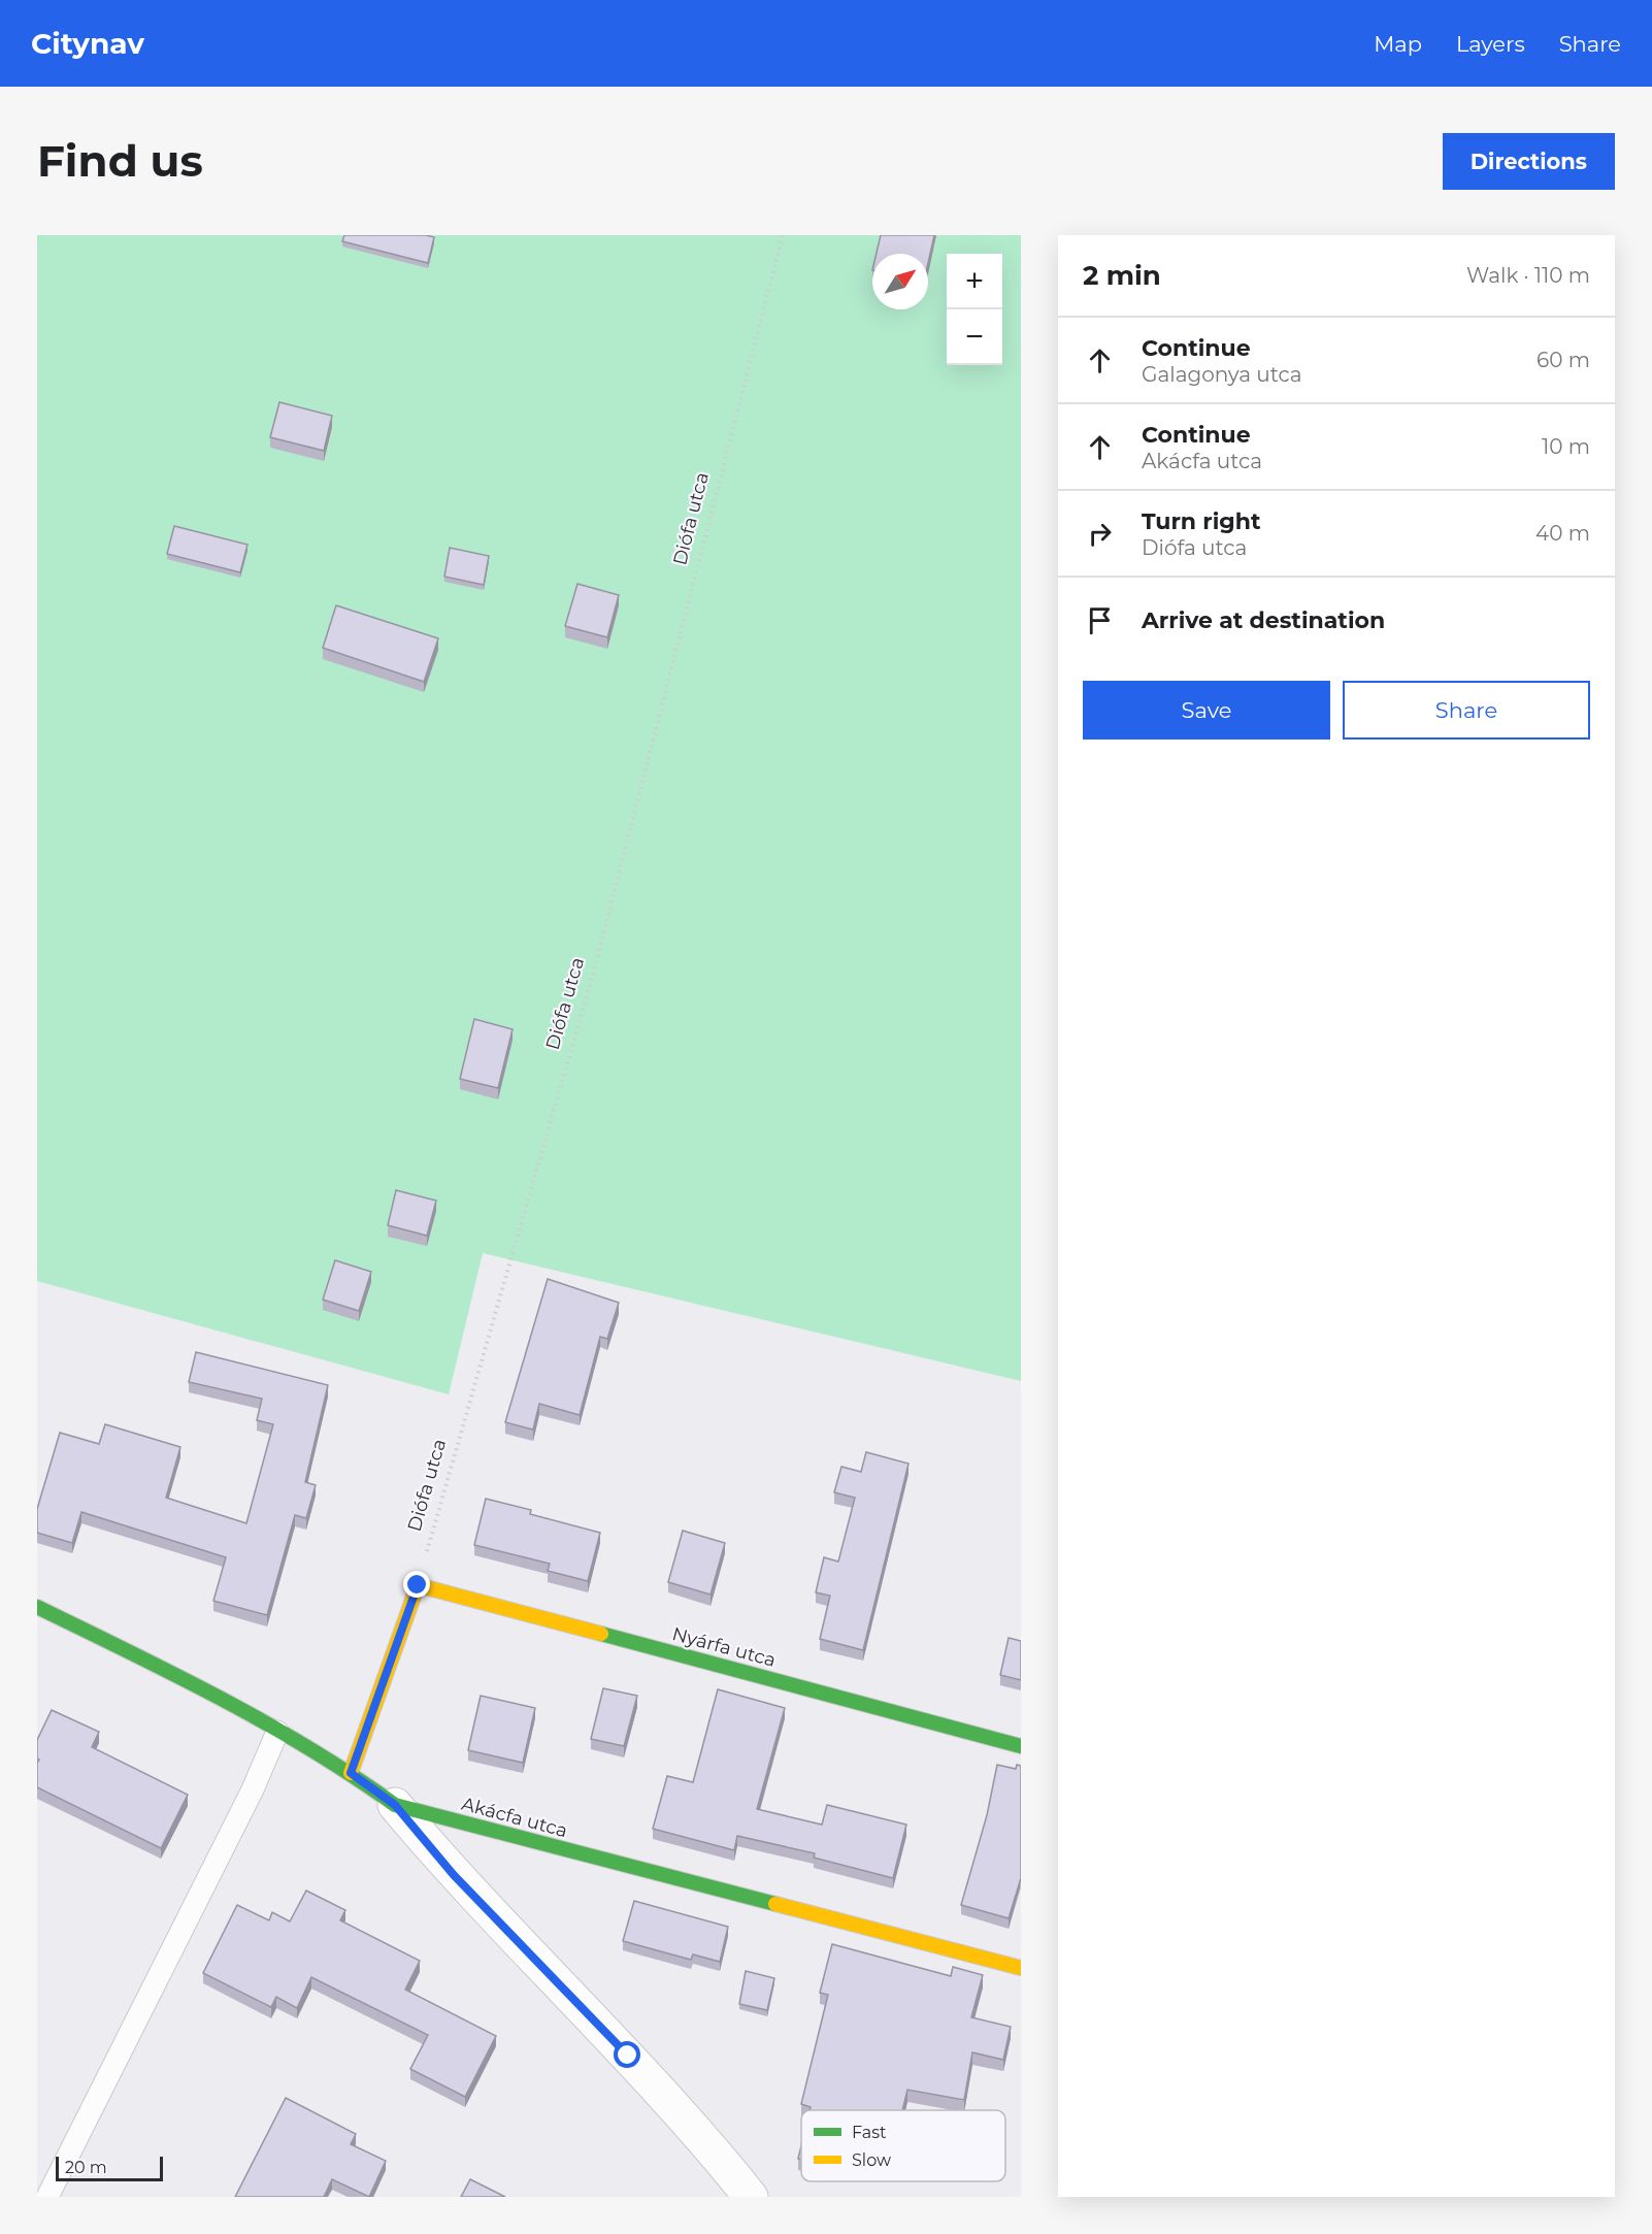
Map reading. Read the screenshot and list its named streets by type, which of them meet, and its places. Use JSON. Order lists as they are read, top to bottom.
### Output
{
  "streets": {
    "street": ["Nyárfa utca", "Akácfa utca"],
    "path": ["Diófa utca"]
  },
  "crossings": [
    ["Diófa utca", "Nyárfa utca"]
  ],
  "legend": ["Fast", "Slow"],
  "scale_bar": "20 m",
  "north": "top right",
  "page": {
    "header": "Citynav",
    "nav": ["Map", "Layers", "Share"],
    "buttons": [
      "Directions",
      ["Save", "Share"]
    ],
    "title": "Find us",
    "heading": ["2 min", "Walk · 110 m"],
    "map_buttons": ["+", "−"],
    "list": [
      ["Continue", "Galagonya utca", "60 m"],
      ["Continue", "Akácfa utca", "10 m"],
      ["Turn right", "Diófa utca", "40 m"],
      "Arrive at destination"
    ],
    "scale": "20 m"
  }
}
